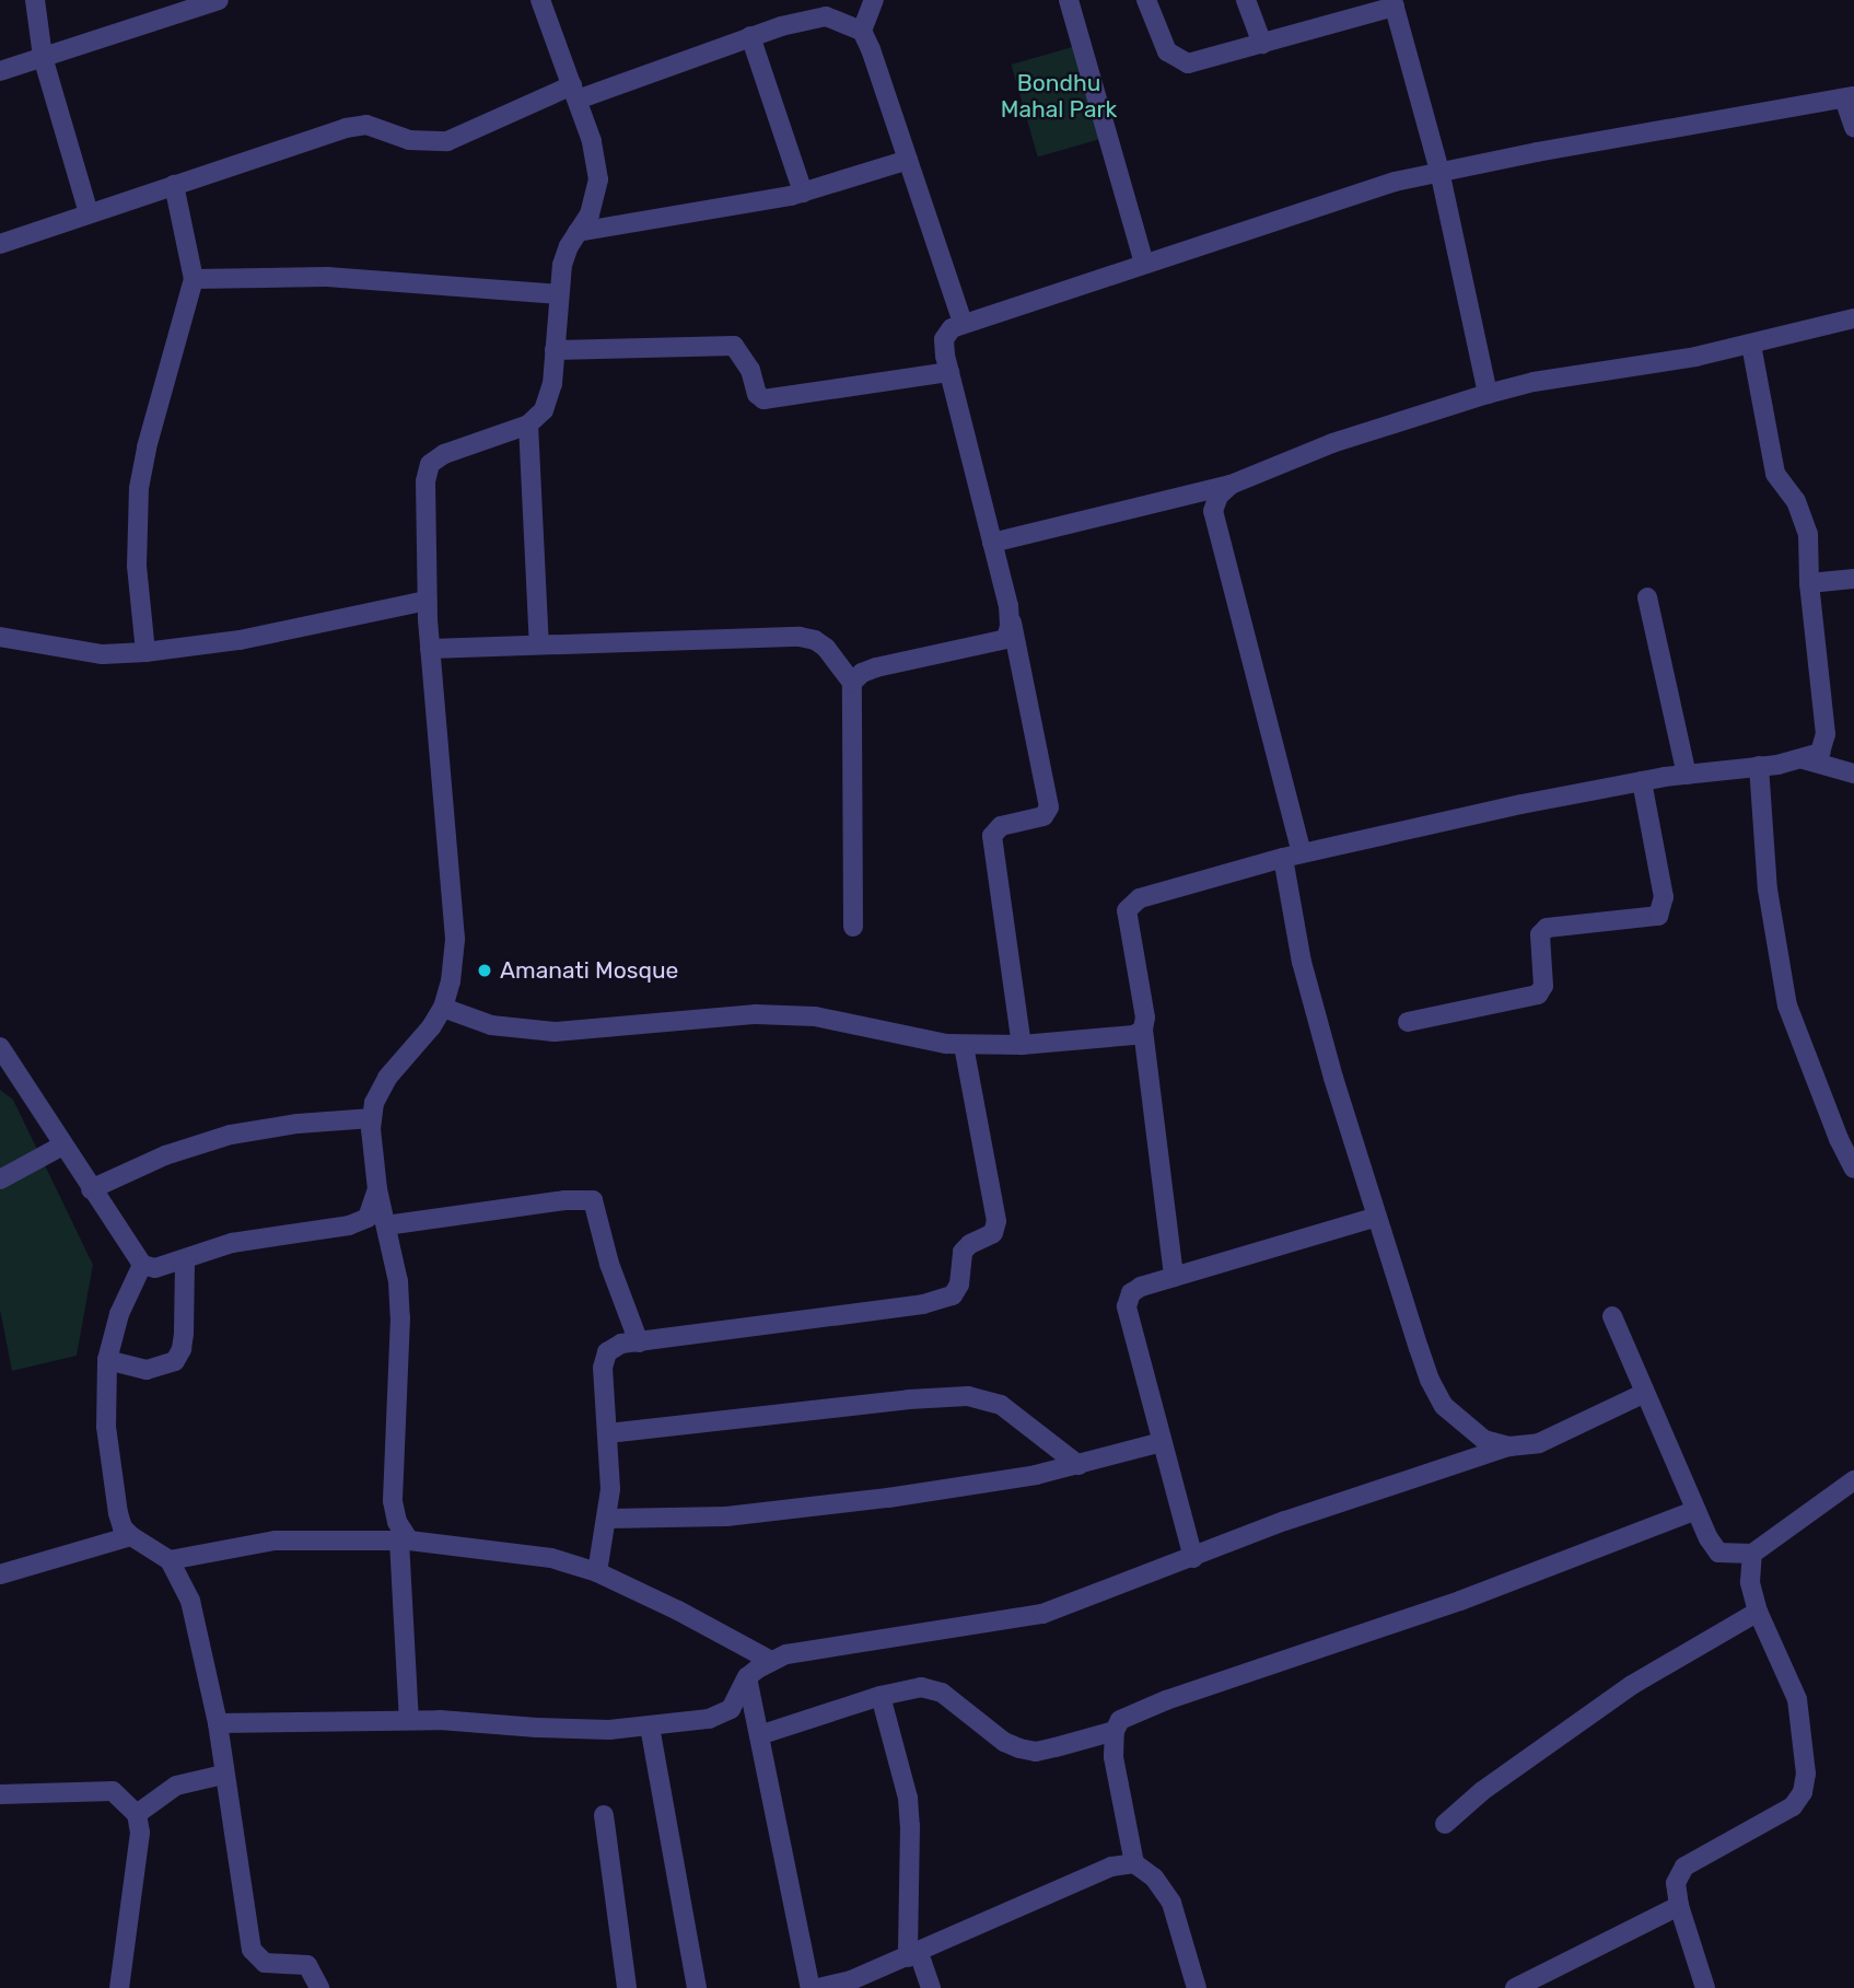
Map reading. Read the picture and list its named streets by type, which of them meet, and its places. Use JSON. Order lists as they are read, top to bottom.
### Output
{
  "parks": ["Bondhu Mahal Park"],
  "places": ["Amanati Mosque"]
}
